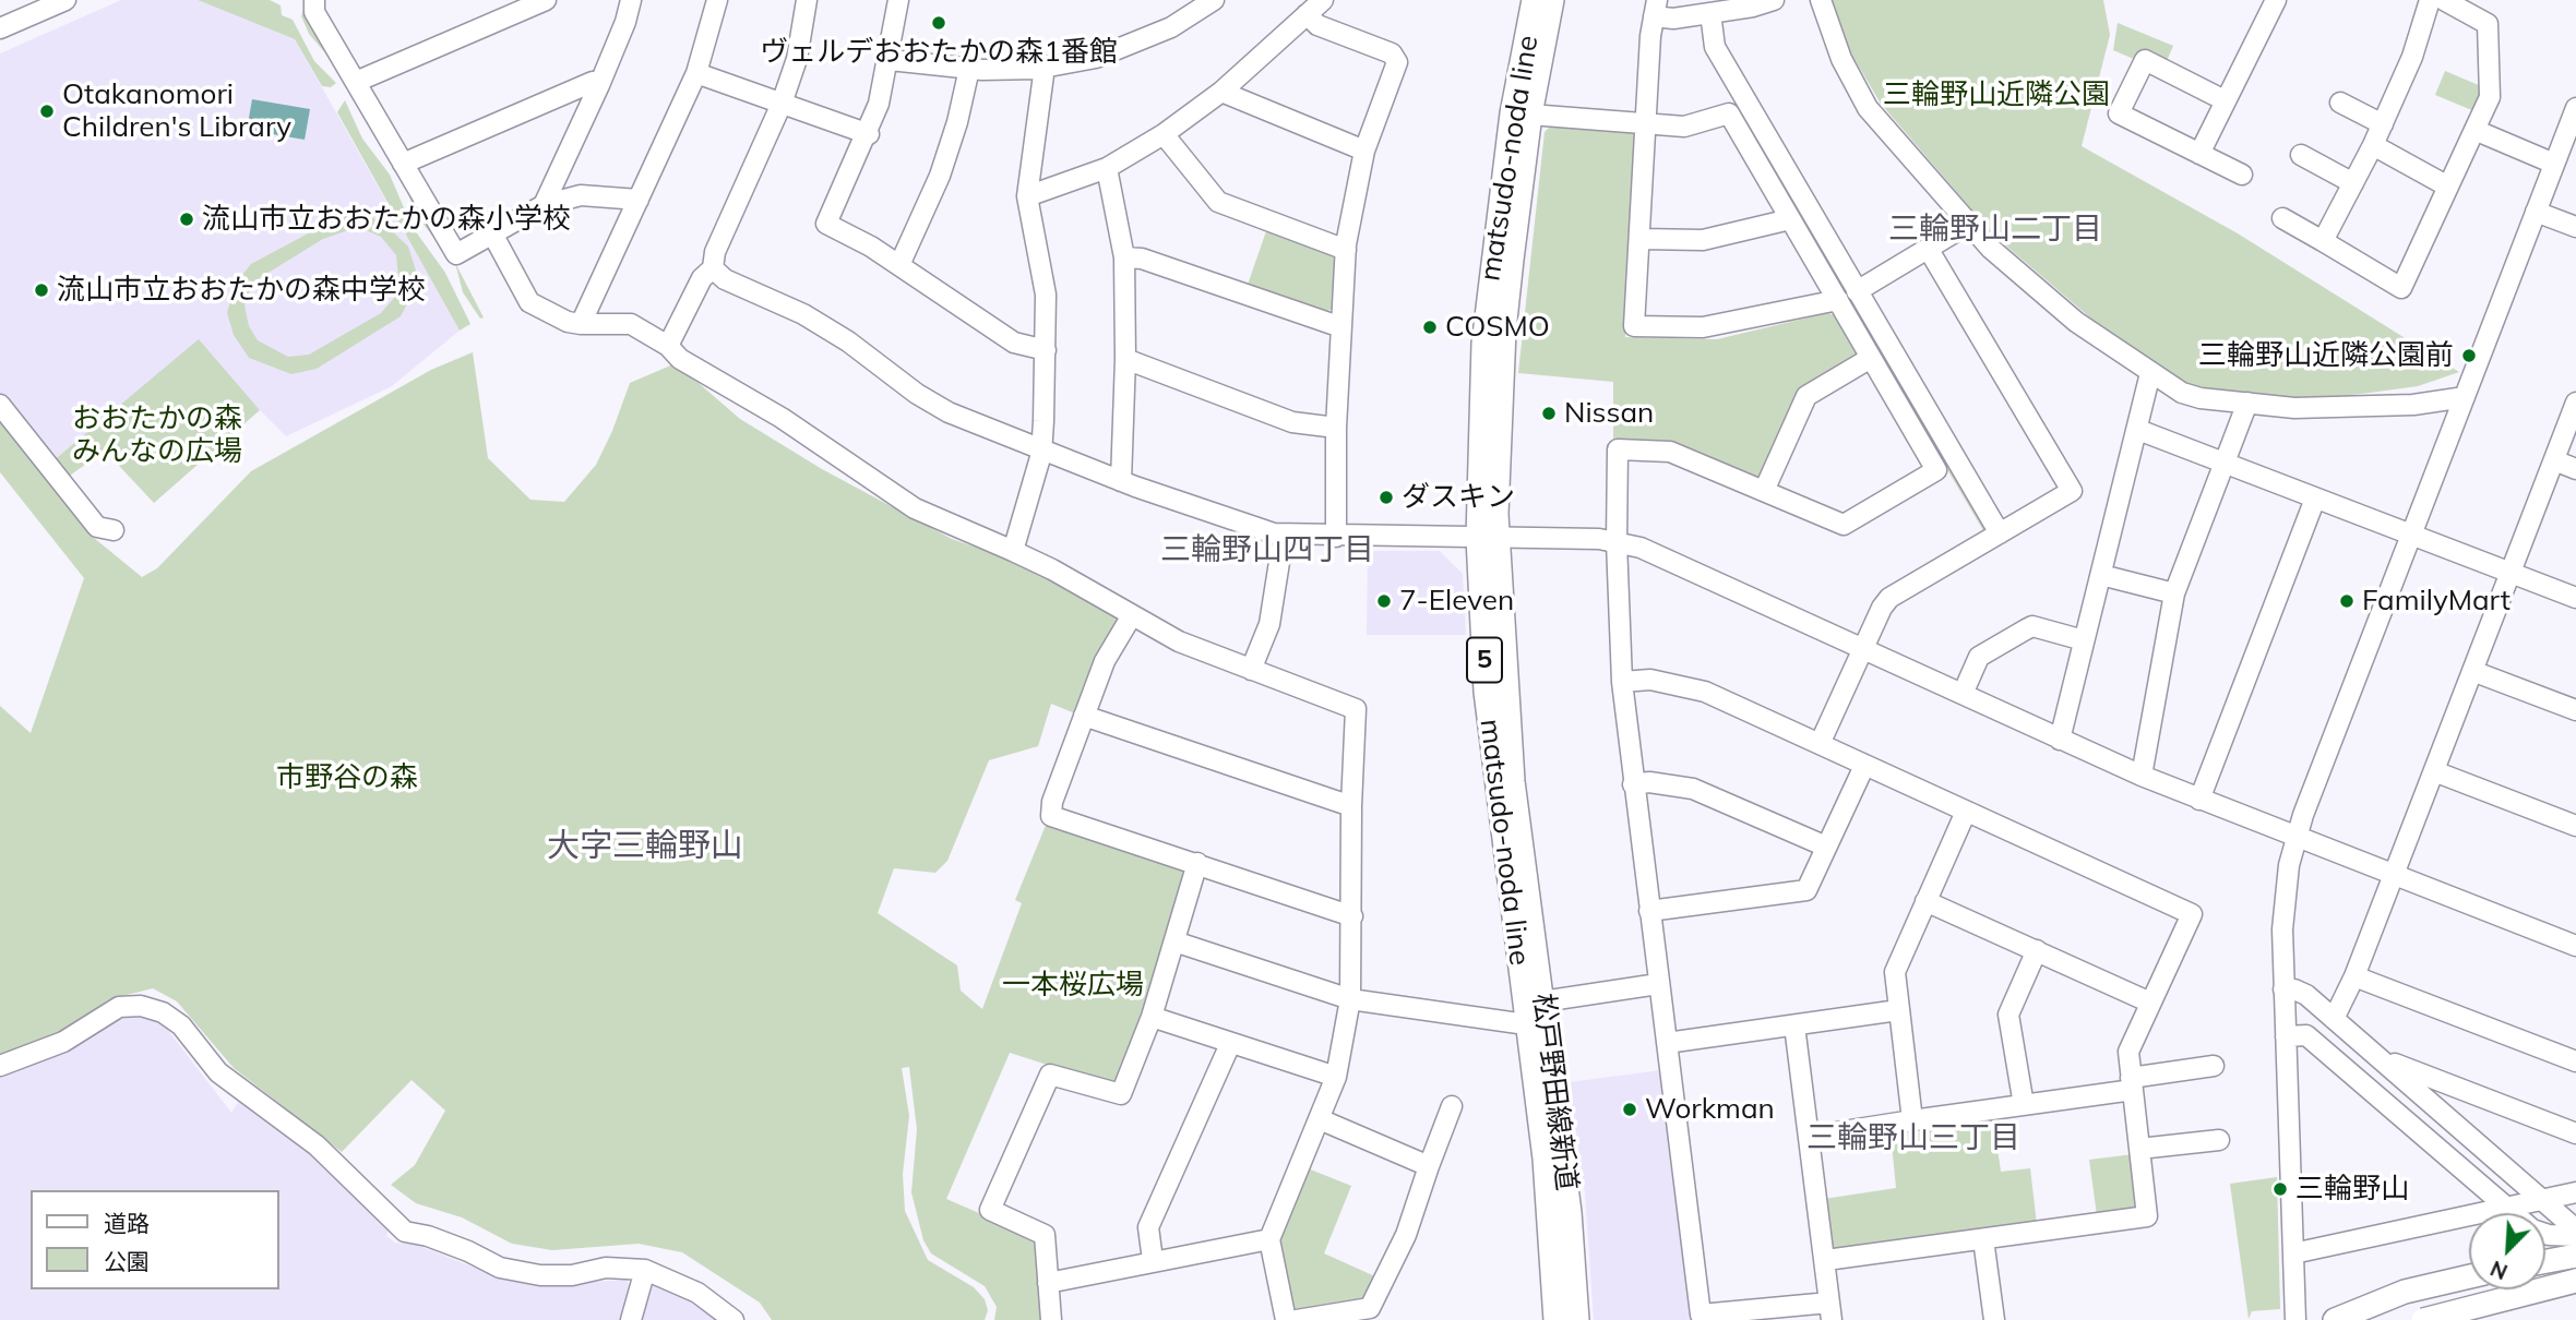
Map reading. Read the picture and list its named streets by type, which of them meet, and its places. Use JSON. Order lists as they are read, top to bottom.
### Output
{
  "streets": {
    "main road": ["matsudo-noda line", "5", "松戸野田線新道"]
  },
  "crossings": [
    ["matsudo-noda line", "松戸野田線新道"]
  ],
  "districts": [
    "三輪野山二丁目",
    "三輪野山四丁目",
    "大字三輪野山",
    "三輪野山三丁目"
  ],
  "parks": [
    "三輪野山近隣公園",
    "おおたかの森 みんなの広場",
    "市野谷の森",
    "一本桜広場"
  ],
  "places": [
    "ヴェルデおおたかの森1番館",
    "Otakanomori Children's Library",
    "流山市立おおたかの森小学校",
    "流山市立おおたかの森中学校",
    "COSMO",
    "三輪野山近隣公園前",
    "Nissan",
    "ダスキン",
    "7-Eleven",
    "FamilyMart",
    "Workman",
    "三輪野山"
  ],
  "legend": ["道路", "公園"],
  "north": "bottom left"
}
